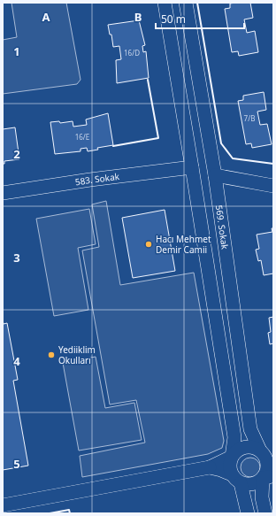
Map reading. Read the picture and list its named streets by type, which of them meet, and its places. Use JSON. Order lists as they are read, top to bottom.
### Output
{
  "streets": {
    "street": ["583. Sokak", "569. Sokak"]
  },
  "places": ["Hacı Mehmet Demir Camii", "Yediiklim Okulları"],
  "house_numbers": ["16/D", "7/B", "16/E"],
  "scale_bar": "50 m",
  "grid": {
    "columns": ["A", "B"],
    "rows": [
      "1",
      "2",
      "3",
      "4",
      "5"
    ]
  }
}
